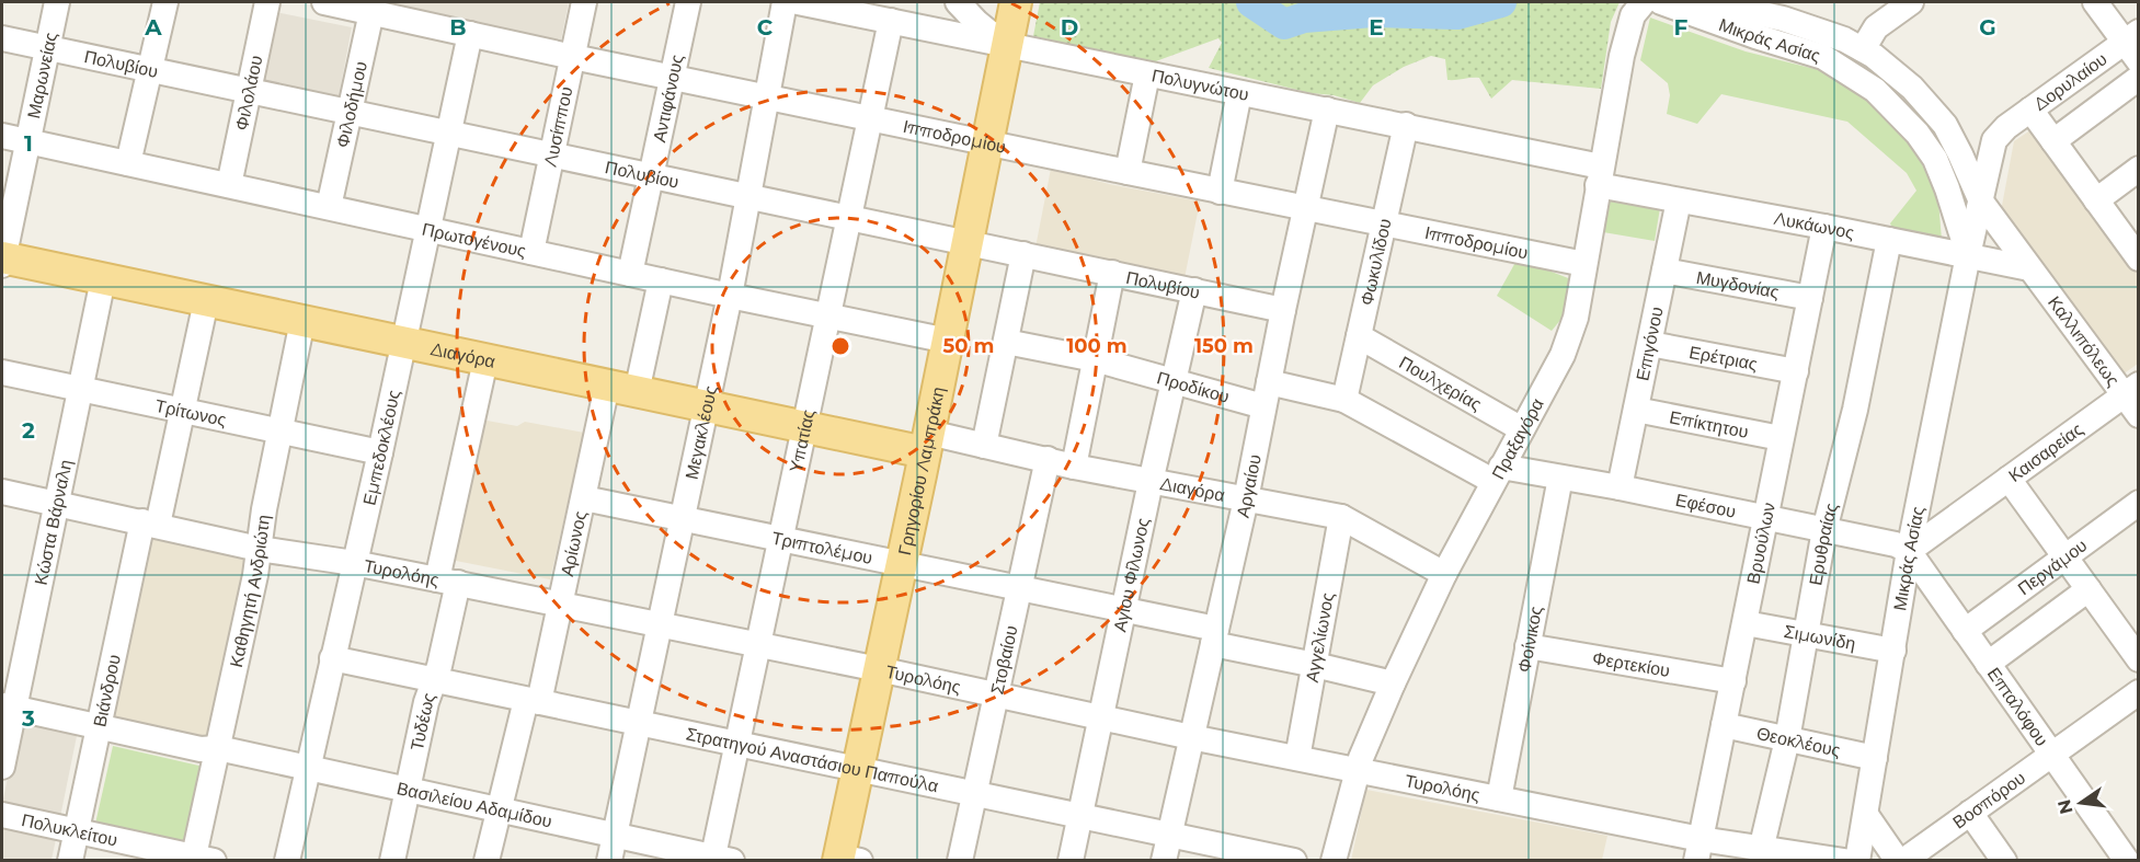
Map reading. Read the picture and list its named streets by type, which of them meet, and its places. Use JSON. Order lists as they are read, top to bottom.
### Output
{
  "streets": {
    "main road": ["Διαγόρα", "Γρηγορίου Λαμπράκη"],
    "street": [
      "Μικράς Ασίας",
      "Πολυβίου",
      "Μαρωνείας",
      "Δορυλαίου",
      "Πολυγνώτου",
      "Φιλολάου",
      "Αντιφάνους",
      "Φιλοδήμου",
      "Λυσίππου",
      "Ιπποδρομίου",
      "Λυκάωνος",
      "Πρωτογένους",
      "Φωκυλίδου",
      "Μυγδονίας",
      "Καλλιπόλεως",
      "Επιγόνου",
      "Ερέτριας",
      "Πουλχερίας",
      "Προδίκου",
      "Τρίτωνος",
      "Επίκτητου",
      "Μεγακλέους",
      "Πραξαγόρα",
      "Υπατίας",
      "Εμπεδοκλέους",
      "Καισαρείας",
      "Αργαίου",
      "Εφέσου",
      "Κώστα Βάρναλη",
      "Βρυούλων",
      "Αρίωνος",
      "Ερυθραίας",
      "Τριπτολέμου",
      "Περγάμου",
      "Τυρολόης",
      "Αγίου Φίλωνος",
      "Καθηγητή Ανδριώτη",
      "Αγγελίωνος",
      "Σιμωνίδη",
      "Φοίνικος",
      "Στοβαίου",
      "Φερτεκίου",
      "Βιάνδρου",
      "Επταλόφου",
      "Τυδέως",
      "Θεοκλέους",
      "Στρατηγού Αναστάσιου Παπούλα",
      "Βοσπόρου",
      "Βασιλείου Αδαμίδου",
      "Πολυκλείτου"
    ]
  },
  "crossings": [
    ["Μικράς Ασίας", "Δορυλαίου"],
    ["Μικράς Ασίας", "Λυκάωνος"],
    ["Μικράς Ασίας", "Καλλιπόλεως"],
    ["Μικράς Ασίας", "Καισαρείας"],
    ["Μικράς Ασίας", "Εφέσου"],
    ["Μικράς Ασίας", "Σιμωνίδη"],
    ["Μικράς Ασίας", "Επταλόφου"],
    ["Μικράς Ασίας", "Θεοκλέους"],
    ["Πολυβίου", "Μαρωνείας"],
    ["Πολυβίου", "Φιλολάου"],
    ["Πολυβίου", "Αντιφάνους"],
    ["Πολυβίου", "Φιλοδήμου"],
    ["Πολυβίου", "Λυσίππου"],
    ["Πολυβίου", "Μεγακλέους"],
    ["Πολυβίου", "Υπατίας"],
    ["Πολυβίου", "Εμπεδοκλέους"],
    ["Πολυβίου", "Γρηγορίου Λαμπράκη"],
    ["Πολυβίου", "Αργαίου"],
    ["Πολυβίου", "Αγίου Φίλωνος"],
    ["Μαρωνείας", "Πρωτογένους"],
    ["Μαρωνείας", "Διαγόρα"],
    ["Πολυγνώτου", "Λυκάωνος"],
    ["Πολυγνώτου", "Φωκυλίδου"],
    ["Πολυγνώτου", "Πραξαγόρα"],
    ["Πολυγνώτου", "Υπατίας"],
    ["Πολυγνώτου", "Γρηγορίου Λαμπράκη"],
    ["Πολυγνώτου", "Αργαίου"],
    ["Φιλολάου", "Πρωτογένους"],
    ["Αντιφάνους", "Ιπποδρομίου"],
    ["Αντιφάνους", "Πρωτογένους"],
    ["Φιλοδήμου", "Ιπποδρομίου"],
    ["Φιλοδήμου", "Πρωτογένους"],
    ["Λυσίππου", "Ιπποδρομίου"],
    ["Λυσίππου", "Πρωτογένους"],
    ["Ιπποδρομίου", "Φωκυλίδου"],
    ["Ιπποδρομίου", "Μεγακλέους"],
    ["Ιπποδρομίου", "Πραξαγόρα"],
    ["Ιπποδρομίου", "Υπατίας"],
    ["Ιπποδρομίου", "Εμπεδοκλέους"],
    ["Ιπποδρομίου", "Γρηγορίου Λαμπράκη"],
    ["Ιπποδρομίου", "Αργαίου"],
    ["Λυκάωνος", "Καλλιπόλεως"],
    ["Λυκάωνος", "Επιγόνου"],
    ["Λυκάωνος", "Πραξαγόρα"],
    ["Λυκάωνος", "Βρυούλων"],
    ["Λυκάωνος", "Ερυθραίας"],
    ["Πρωτογένους", "Μεγακλέους"],
    ["Πρωτογένους", "Υπατίας"],
    ["Πρωτογένους", "Εμπεδοκλέους"],
    ["Πρωτογένους", "Γρηγορίου Λαμπράκη"],
    ["Πρωτογένους", "Αρίωνος"],
    ["Φωκυλίδου", "Πουλχερίας"],
    ["Φωκυλίδου", "Προδίκου"],
    ["Μυγδονίας", "Επιγόνου"],
    ["Μυγδονίας", "Βρυούλων"],
    ["Καλλιπόλεως", "Καισαρείας"],
    ["Επιγόνου", "Ερέτριας"],
    ["Επιγόνου", "Επίκτητου"],
    ["Επιγόνου", "Εφέσου"],
    ["Διαγόρα", "Μεγακλέους"],
    ["Διαγόρα", "Πραξαγόρα"],
    ["Διαγόρα", "Υπατίας"],
    ["Διαγόρα", "Εμπεδοκλέους"],
    ["Διαγόρα", "Γρηγορίου Λαμπράκη"],
    ["Διαγόρα", "Αργαίου"],
    ["Διαγόρα", "Κώστα Βάρναλη"],
    ["Διαγόρα", "Αρίωνος"],
    ["Διαγόρα", "Αγίου Φίλωνος"],
    ["Διαγόρα", "Καθηγητή Ανδριώτη"],
    ["Διαγόρα", "Αγγελίωνος"],
    ["Διαγόρα", "Στοβαίου"],
    ["Διαγόρα", "Βιάνδρου"],
    ["Διαγόρα", "Τυδέως"],
    ["Ερέτριας", "Βρυούλων"],
    ["Πουλχερίας", "Πραξαγόρα"],
    ["Προδίκου", "Πραξαγόρα"],
    ["Προδίκου", "Αργαίου"],
    ["Προδίκου", "Εφέσου"],
    ["Προδίκου", "Αγίου Φίλωνος"],
    ["Τρίτωνος", "Εμπεδοκλέους"],
    ["Τρίτωνος", "Κώστα Βάρναλη"],
    ["Τρίτωνος", "Καθηγητή Ανδριώτη"],
    ["Τρίτωνος", "Βιάνδρου"],
    ["Επίκτητου", "Βρυούλων"],
    ["Μεγακλέους", "Τριπτολέμου"],
    ["Μεγακλέους", "Τυρολόης"],
    ["Μεγακλέους", "Στρατηγού Αναστάσιου Παπούλα"],
    ["Μεγακλέους", "Βασιλείου Αδαμίδου"],
    ["Πραξαγόρα", "Εφέσου"],
    ["Πραξαγόρα", "Τριπτολέμου"],
    ["Πραξαγόρα", "Τυρολόης"],
    ["Υπατίας", "Τριπτολέμου"],
    ["Υπατίας", "Τυρολόης"],
    ["Υπατίας", "Στρατηγού Αναστάσιου Παπούλα"],
    ["Υπατίας", "Βασιλείου Αδαμίδου"],
    ["Εμπεδοκλέους", "Τυρολόης"],
    ["Εμπεδοκλέους", "Στρατηγού Αναστάσιου Παπούλα"],
    ["Εμπεδοκλέους", "Βασιλείου Αδαμίδου"],
    ["Καισαρείας", "Εφέσου"],
    ["Καισαρείας", "Επταλόφου"],
    ["Γρηγορίου Λαμπράκη", "Τριπτολέμου"],
    ["Γρηγορίου Λαμπράκη", "Τυρολόης"],
    ["Γρηγορίου Λαμπράκη", "Στρατηγού Αναστάσιου Παπούλα"],
    ["Αργαίου", "Τριπτολέμου"],
    ["Αργαίου", "Τυρολόης"],
    ["Αργαίου", "Στρατηγού Αναστάσιου Παπούλα"],
    ["Εφέσου", "Βρυούλων"],
    ["Εφέσου", "Ερυθραίας"],
    ["Εφέσου", "Φοίνικος"],
    ["Εφέσου", "Επταλόφου"],
    ["Κώστα Βάρναλη", "Τυρολόης"],
    ["Κώστα Βάρναλη", "Βασιλείου Αδαμίδου"],
    ["Βρυούλων", "Τυρολόης"],
    ["Βρυούλων", "Σιμωνίδη"],
    ["Βρυούλων", "Φερτεκίου"],
    ["Βρυούλων", "Θεοκλέους"],
    ["Αρίωνος", "Τριπτολέμου"],
    ["Αρίωνος", "Τυρολόης"],
    ["Αρίωνος", "Στρατηγού Αναστάσιου Παπούλα"],
    ["Αρίωνος", "Βασιλείου Αδαμίδου"],
    ["Ερυθραίας", "Τυρολόης"],
    ["Ερυθραίας", "Σιμωνίδη"],
    ["Ερυθραίας", "Θεοκλέους"],
    ["Τριπτολέμου", "Αγίου Φίλωνος"],
    ["Τριπτολέμου", "Αγγελίωνος"],
    ["Τριπτολέμου", "Στοβαίου"],
    ["Περγάμου", "Επταλόφου"],
    ["Τυρολόης", "Αγίου Φίλωνος"],
    ["Τυρολόης", "Καθηγητή Ανδριώτη"],
    ["Τυρολόης", "Αγγελίωνος"],
    ["Τυρολόης", "Φοίνικος"],
    ["Τυρολόης", "Στοβαίου"],
    ["Τυρολόης", "Βιάνδρου"],
    ["Τυρολόης", "Τυδέως"],
    ["Αγίου Φίλωνος", "Στρατηγού Αναστάσιου Παπούλα"],
    ["Καθηγητή Ανδριώτη", "Βασιλείου Αδαμίδου"],
    ["Καθηγητή Ανδριώτη", "Πολυκλείτου"],
    ["Φοίνικος", "Φερτεκίου"],
    ["Στοβαίου", "Στρατηγού Αναστάσιου Παπούλα"],
    ["Βιάνδρου", "Βασιλείου Αδαμίδου"],
    ["Βιάνδρου", "Πολυκλείτου"],
    ["Επταλόφου", "Βοσπόρου"],
    ["Τυδέως", "Στρατηγού Αναστάσιου Παπούλα"],
    ["Τυδέως", "Βασιλείου Αδαμίδου"]
  ],
  "north": "left",
  "grid": {
    "columns": [
      "A",
      "B",
      "C",
      "D",
      "E",
      "F",
      "G"
    ],
    "rows": ["1", "2", "3"]
  },
  "rings": ["50 m", "100 m", "150 m"]
}
